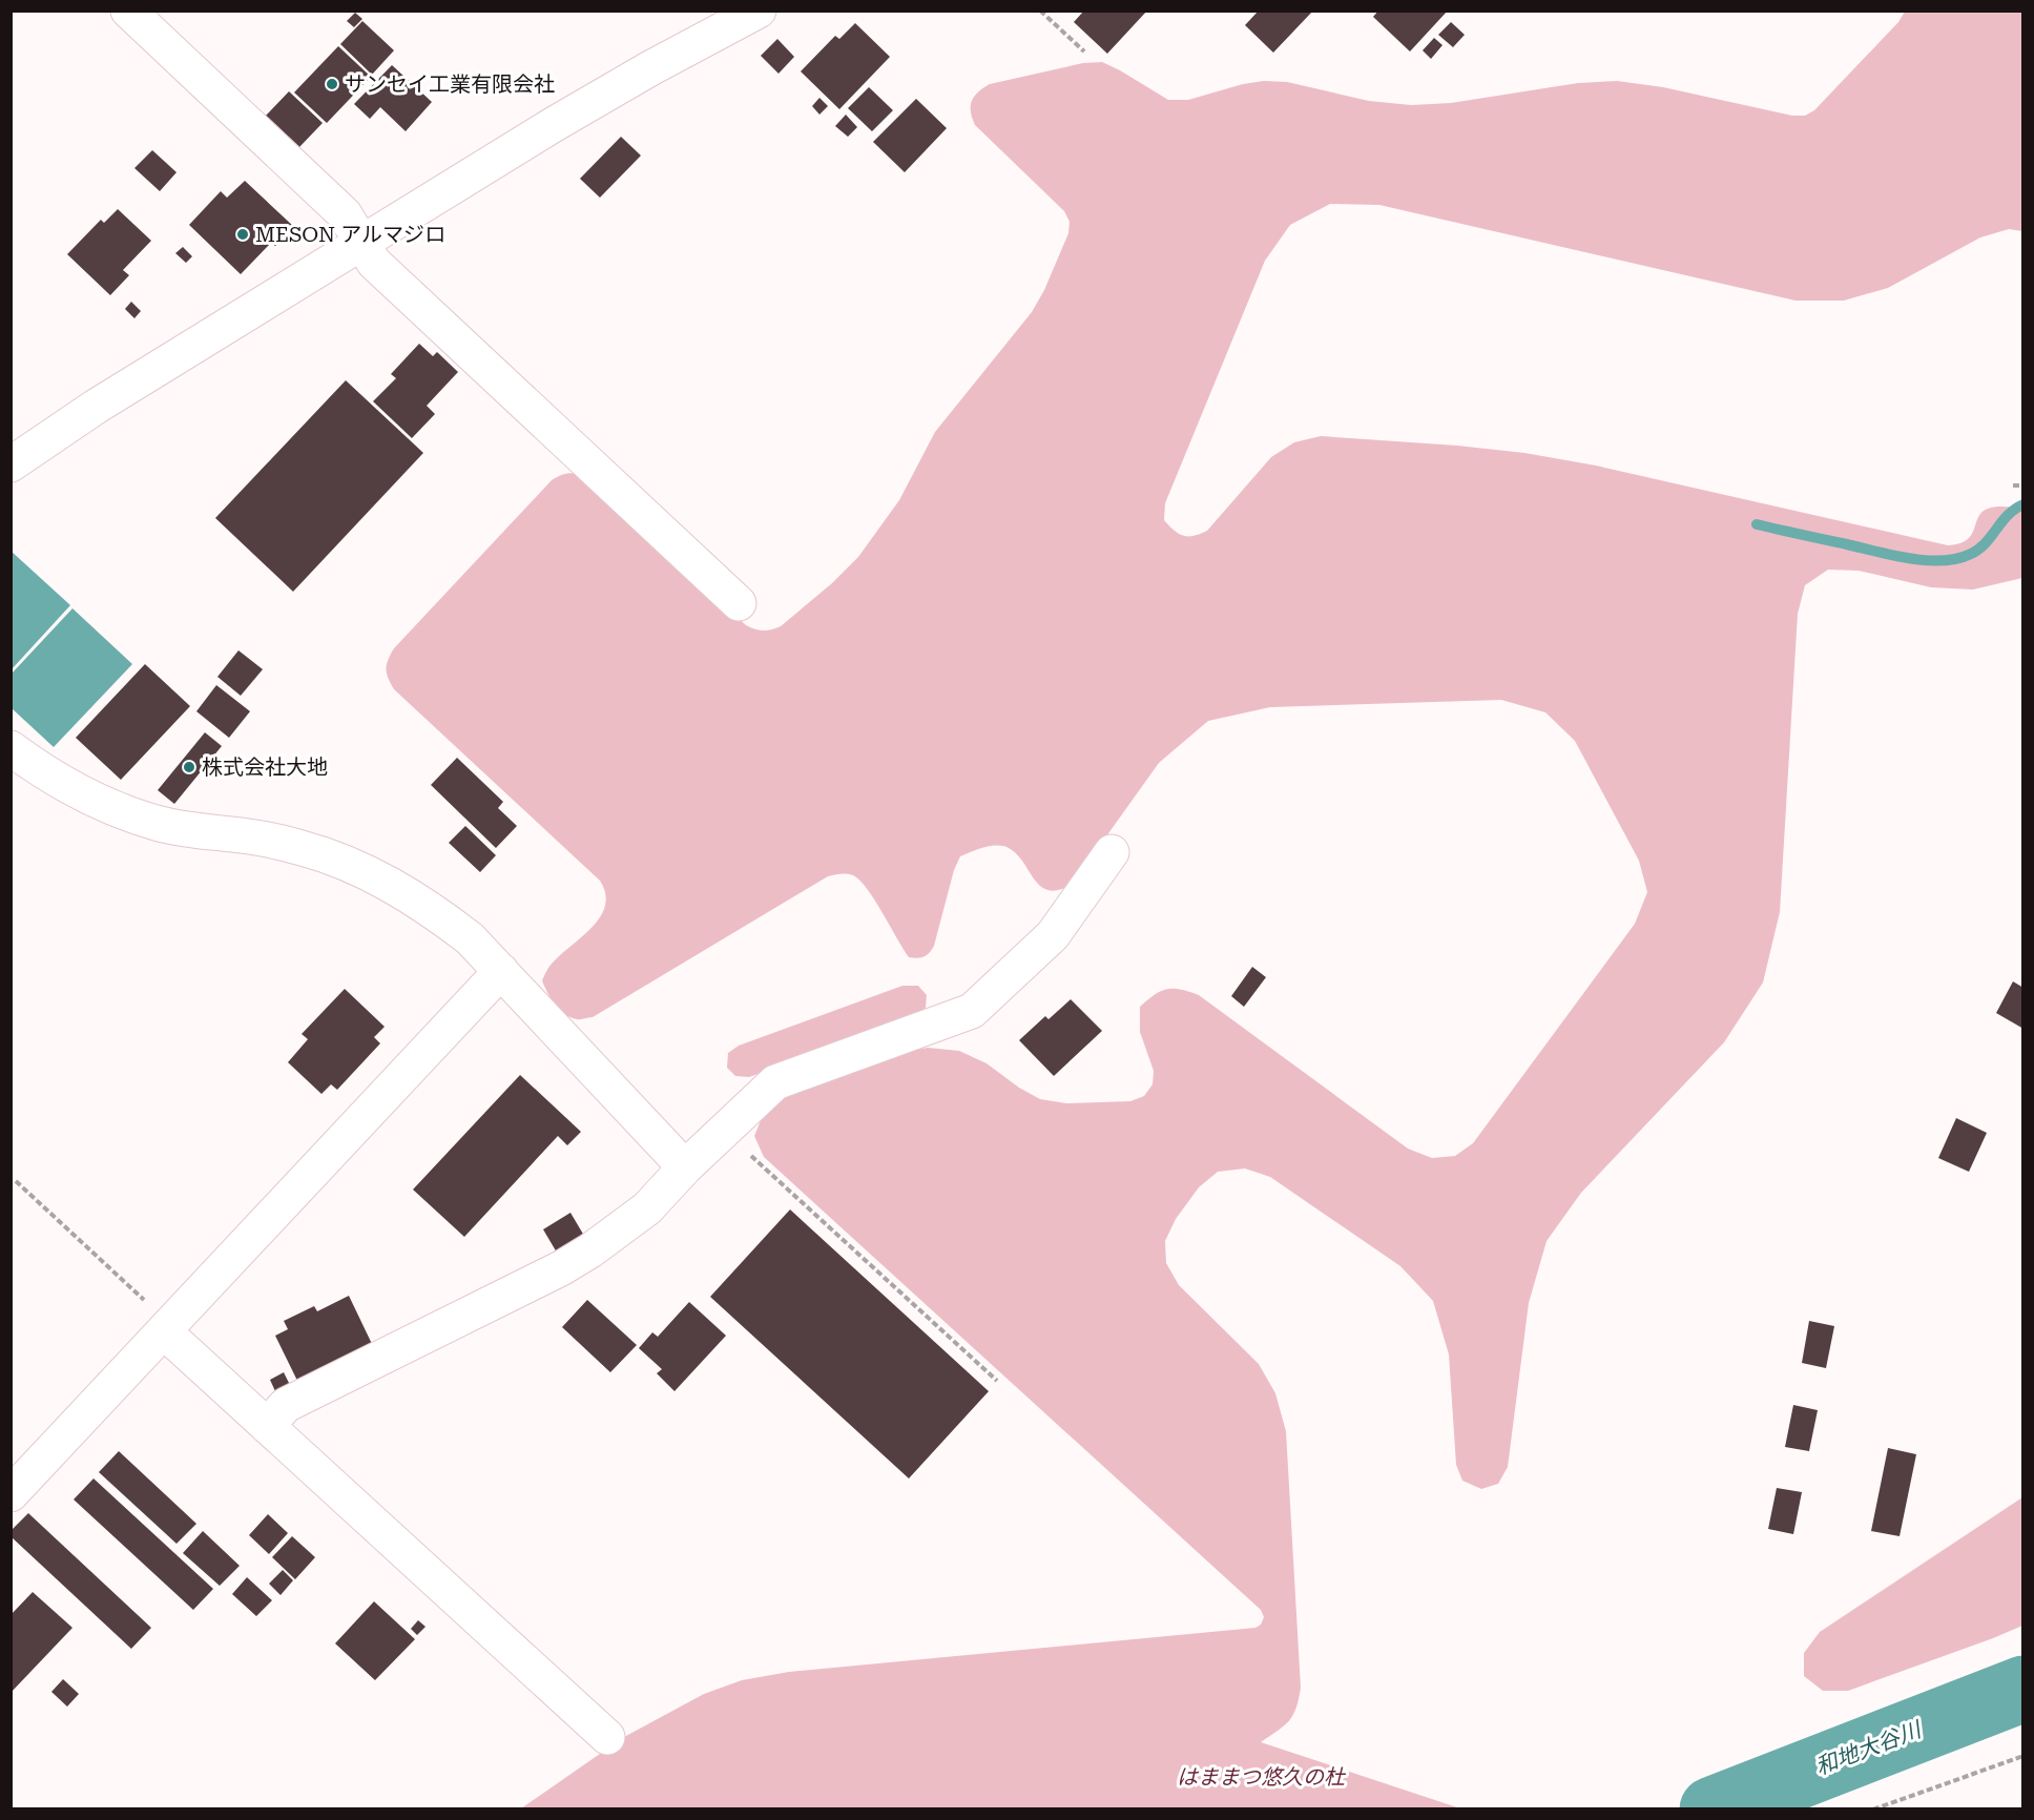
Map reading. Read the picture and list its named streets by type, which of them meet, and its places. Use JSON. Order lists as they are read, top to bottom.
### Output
{
  "water": ["和地大谷川"],
  "parks": ["はままつ悠久の杜"],
  "places": ["サンセイ工業有限会社", "MESON アルマジロ", "株式会社大地"]
}
